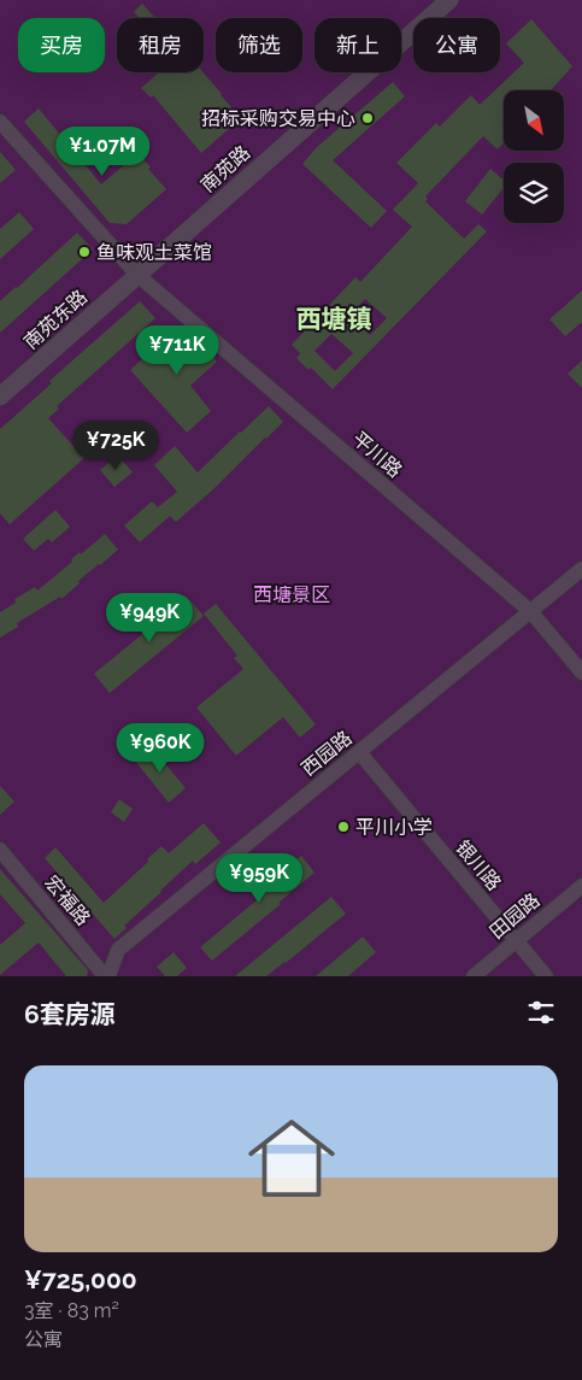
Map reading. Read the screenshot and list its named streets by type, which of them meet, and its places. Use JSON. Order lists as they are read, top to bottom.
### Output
{
  "streets": {
    "main road": ["南苑路", "南苑东路"],
    "street": [
      "平川路",
      "西园路",
      "银川路",
      "宏福路",
      "田园路"
    ]
  },
  "crossings": [
    ["南苑路", "南苑东路"],
    ["南苑路", "平川路"],
    ["南苑东路", "平川路"],
    ["平川路", "西园路"],
    ["西园路", "银川路"],
    ["西园路", "宏福路"],
    ["银川路", "田园路"]
  ],
  "districts": ["西塘镇"],
  "parks": ["西塘景区"],
  "places": ["招标采购交易中心", "鱼味观土菜馆", "平川小学"],
  "north": "bottom right",
  "page": {
    "chip": [
      "买房",
      "租房",
      "筛选",
      "新上",
      "公寓"
    ],
    "price": [
      "¥1.07M",
      "¥711K",
      "¥725K",
      "¥949K",
      "¥960K",
      "¥959K"
    ],
    "heading": "6套房源",
    "list": [
      {
        "name": "¥725,000",
        "note": "3室 · 83 m² · 公寓"
      }
    ]
  }
}
